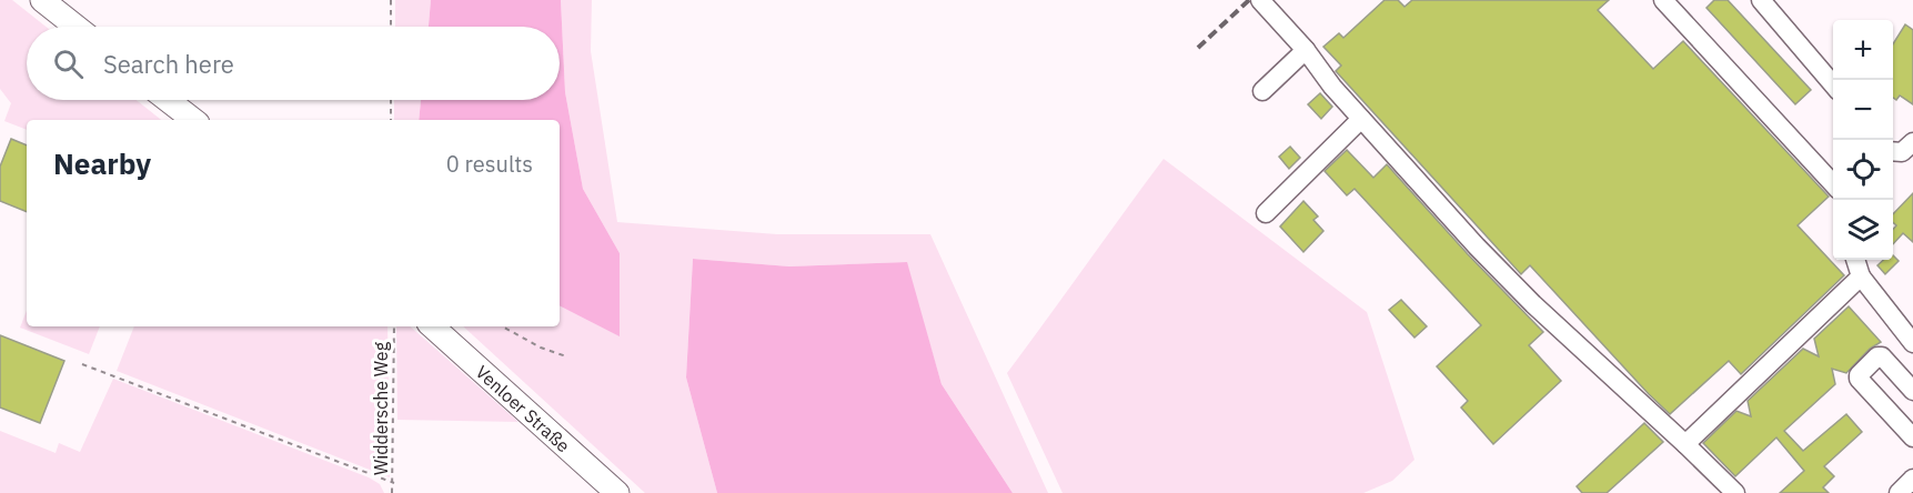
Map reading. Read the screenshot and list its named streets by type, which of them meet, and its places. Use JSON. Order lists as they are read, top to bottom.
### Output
{
  "streets": {
    "main road": ["Venloer Straße"],
    "path": ["Widdersche Weg"]
  },
  "page": {
    "map_buttons": ["+", "−"],
    "search": "Search here",
    "heading": ["Nearby", "0 results"]
  }
}
